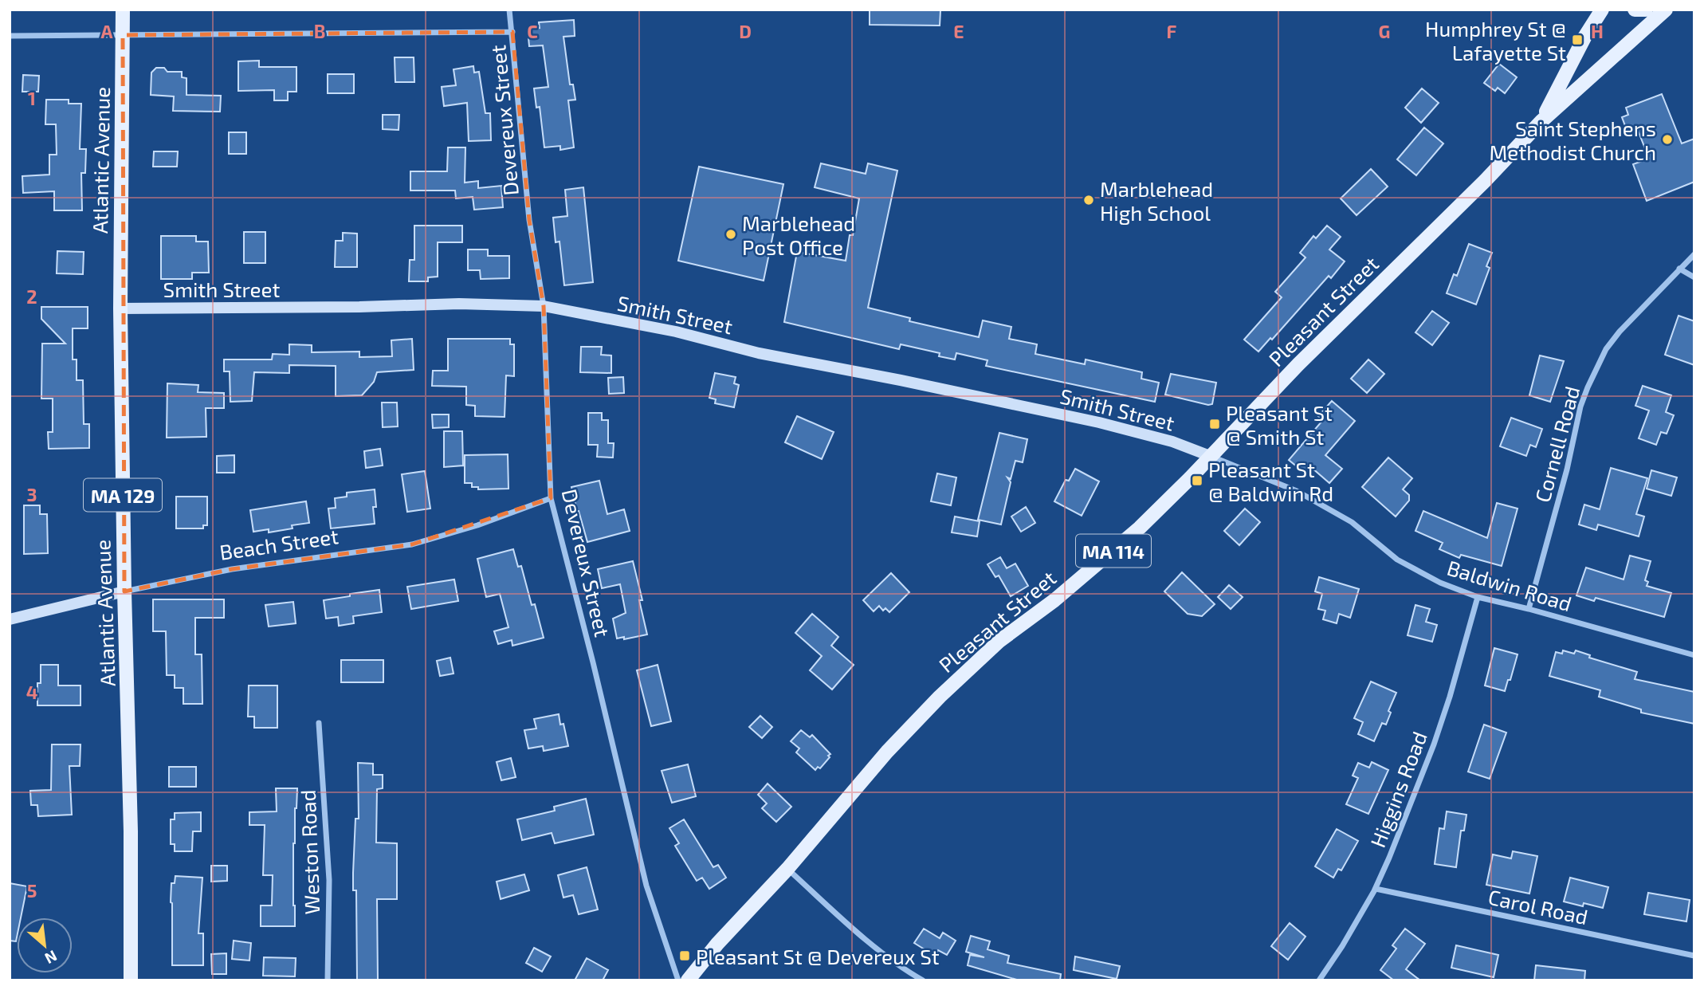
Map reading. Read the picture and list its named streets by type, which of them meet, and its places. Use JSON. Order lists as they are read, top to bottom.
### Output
{
  "streets": {
    "main road": [
      "Atlantic Avenue",
      "Pleasant Street",
      "MA 129",
      "MA 114"
    ],
    "street": [
      "Devereux Street",
      "Smith Street",
      "Cornell Road",
      "Beach Street",
      "Baldwin Road",
      "Higgins Road",
      "Weston Road",
      "Carol Road"
    ]
  },
  "crossings": [
    ["Devereux Street", "Smith Street"],
    ["Devereux Street", "Beach Street"],
    ["Atlantic Avenue", "Smith Street"],
    ["Atlantic Avenue", "Beach Street"],
    ["Smith Street", "Pleasant Street"],
    ["Smith Street", "Baldwin Road"],
    ["Pleasant Street", "MA 114"],
    ["Pleasant Street", "Baldwin Road"],
    ["Cornell Road", "Baldwin Road"],
    ["Baldwin Road", "Higgins Road"],
    ["Higgins Road", "Carol Road"]
  ],
  "places": {
    "transit": [
      "Humphrey St @ Lafayette St",
      "Pleasant St @ Smith St",
      "Pleasant St @ Baldwin Rd",
      "Pleasant St @ Devereux St"
    ],
    "other": ["Saint Stephens Methodist Church", "Marblehead High School", "Marblehead Post Office"]
  },
  "north": "bottom right",
  "grid": {
    "columns": [
      "A",
      "B",
      "C",
      "D",
      "E",
      "F",
      "G",
      "H"
    ],
    "rows": [
      "1",
      "2",
      "3",
      "4",
      "5"
    ]
  }
}
